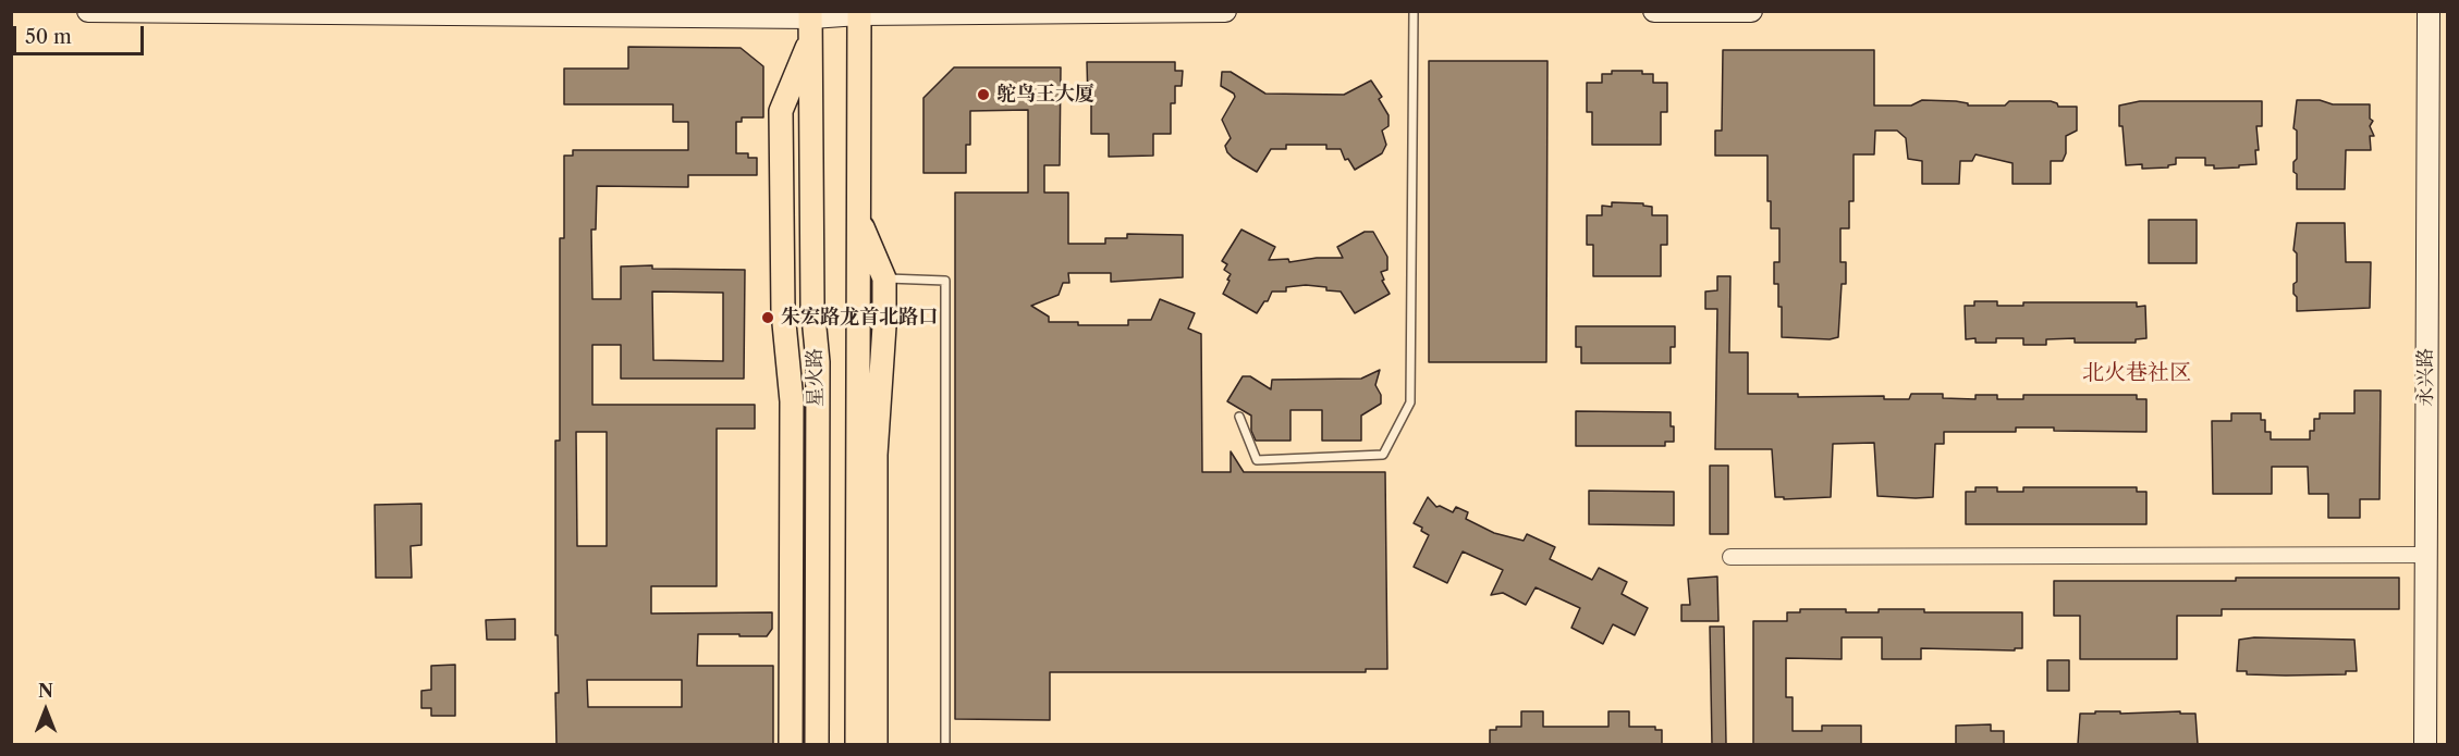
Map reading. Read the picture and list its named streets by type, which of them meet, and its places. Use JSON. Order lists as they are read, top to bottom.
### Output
{
  "streets": {
    "main road": ["星火路"],
    "street": ["永兴路"]
  },
  "districts": ["北火巷社区"],
  "places": ["鸵鸟王大厦", "朱宏路龙首北路口"],
  "scale_bar": "50 m",
  "north": "top"
}
